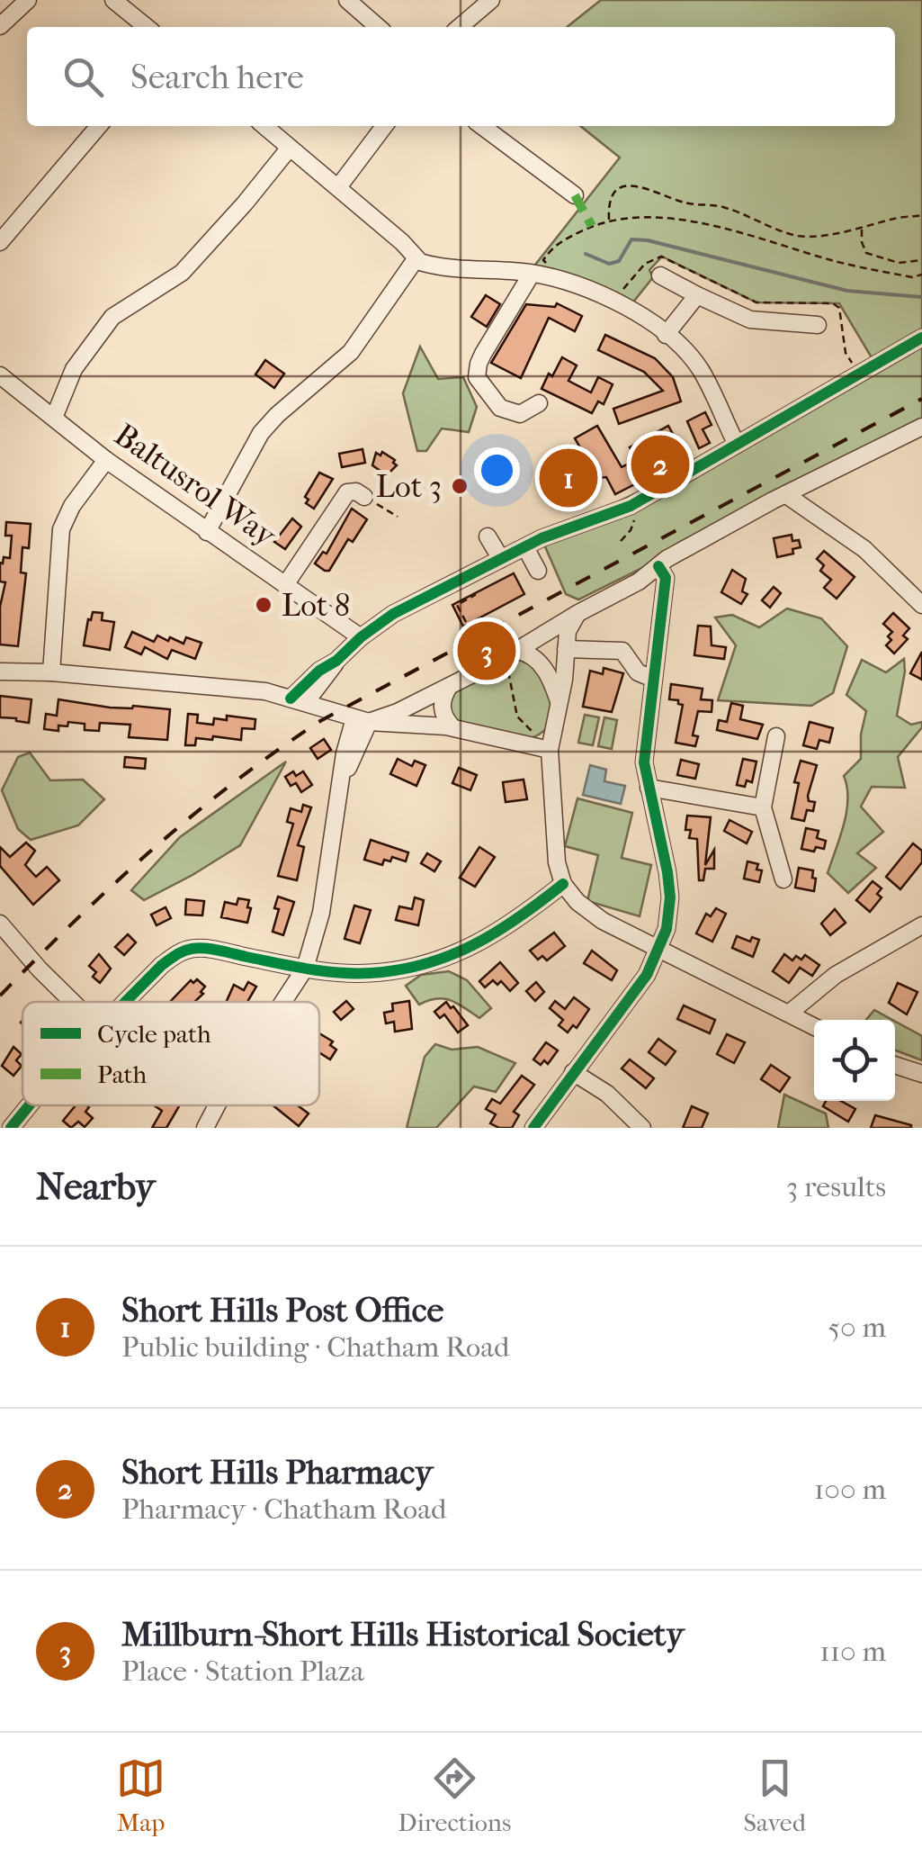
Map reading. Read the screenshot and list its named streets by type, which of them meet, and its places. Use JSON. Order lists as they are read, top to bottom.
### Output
{
  "streets": {
    "street": ["Baltusrol Way"]
  },
  "places": ["Lot 3", "Lot 8"],
  "legend": ["Cycle path", "Path"],
  "page": {
    "search": "Search here",
    "pins": ["2", "1", "3"],
    "heading": ["Nearby", "3 results"],
    "list": [
      {
        "mark": "1",
        "name": "Short Hills Post Office",
        "note": "Public building · Chatham Road",
        "value": "50 m"
      },
      {
        "mark": "2",
        "name": "Short Hills Pharmacy",
        "note": "Pharmacy · Chatham Road",
        "value": "100 m"
      },
      {
        "mark": "3",
        "name": "Millburn-Short Hills Historical Society",
        "note": "Place · Station Plaza",
        "value": "110 m"
      }
    ],
    "nav": ["Map", "Directions", "Saved"]
  }
}
